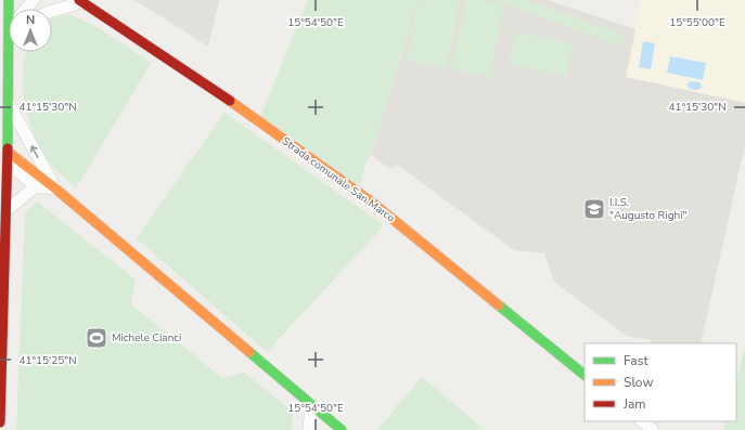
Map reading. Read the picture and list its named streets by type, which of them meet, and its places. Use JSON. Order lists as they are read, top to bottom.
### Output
{
  "streets": {
    "street": ["Strada comunale San Marco"]
  },
  "places": {
    "school or university": ["I.I.S. \"Augusto Righi\""],
    "sports": ["Michele Cianci"]
  },
  "legend": ["Fast", "Slow", "Jam"],
  "north": "top",
  "coordinates": [
    "15°54'50\"E",
    "15°55'00\"E",
    "41°15'30\"N",
    "41°15'25\"N"
  ]
}
